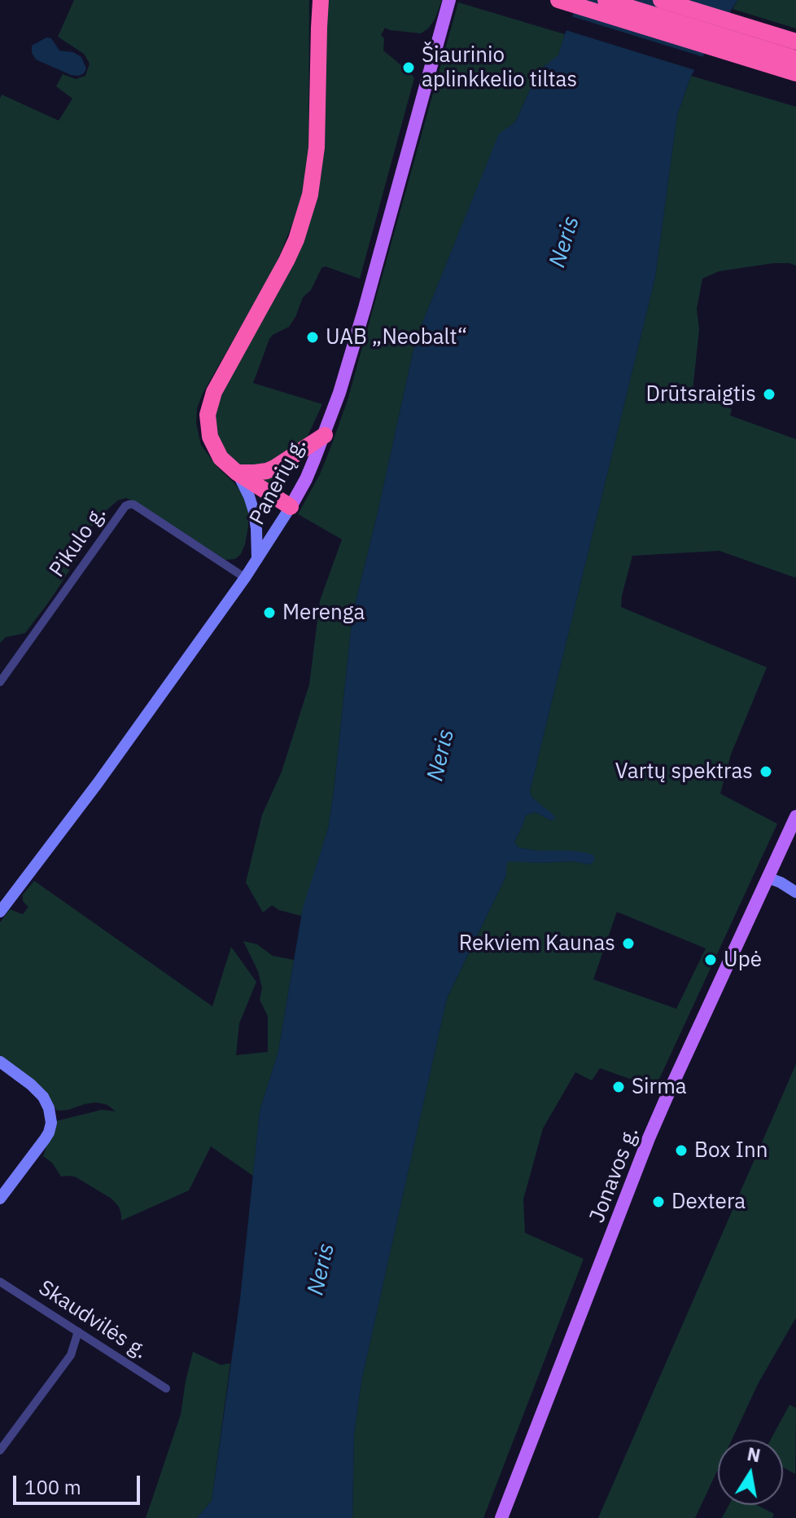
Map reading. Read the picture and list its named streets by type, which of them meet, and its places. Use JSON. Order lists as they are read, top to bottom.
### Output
{
  "streets": {
    "main road": ["Panerių g.", "Jonavos g."],
    "street": ["Pikulo g.", "Skaudvilės g."]
  },
  "crossings": [
    ["Panerių g.", "Pikulo g."]
  ],
  "water": ["Neris"],
  "places": [
    "Šiaurinio aplinkkelio tiltas",
    "UAB „Neobalt“",
    "Drūtsraigtis",
    "Merenga",
    "Vartų spektras",
    "Rekviem Kaunas",
    "Upė",
    "Sirma",
    "Box Inn",
    "Dextera"
  ],
  "scale_bar": "100 m",
  "north": "top"
}
